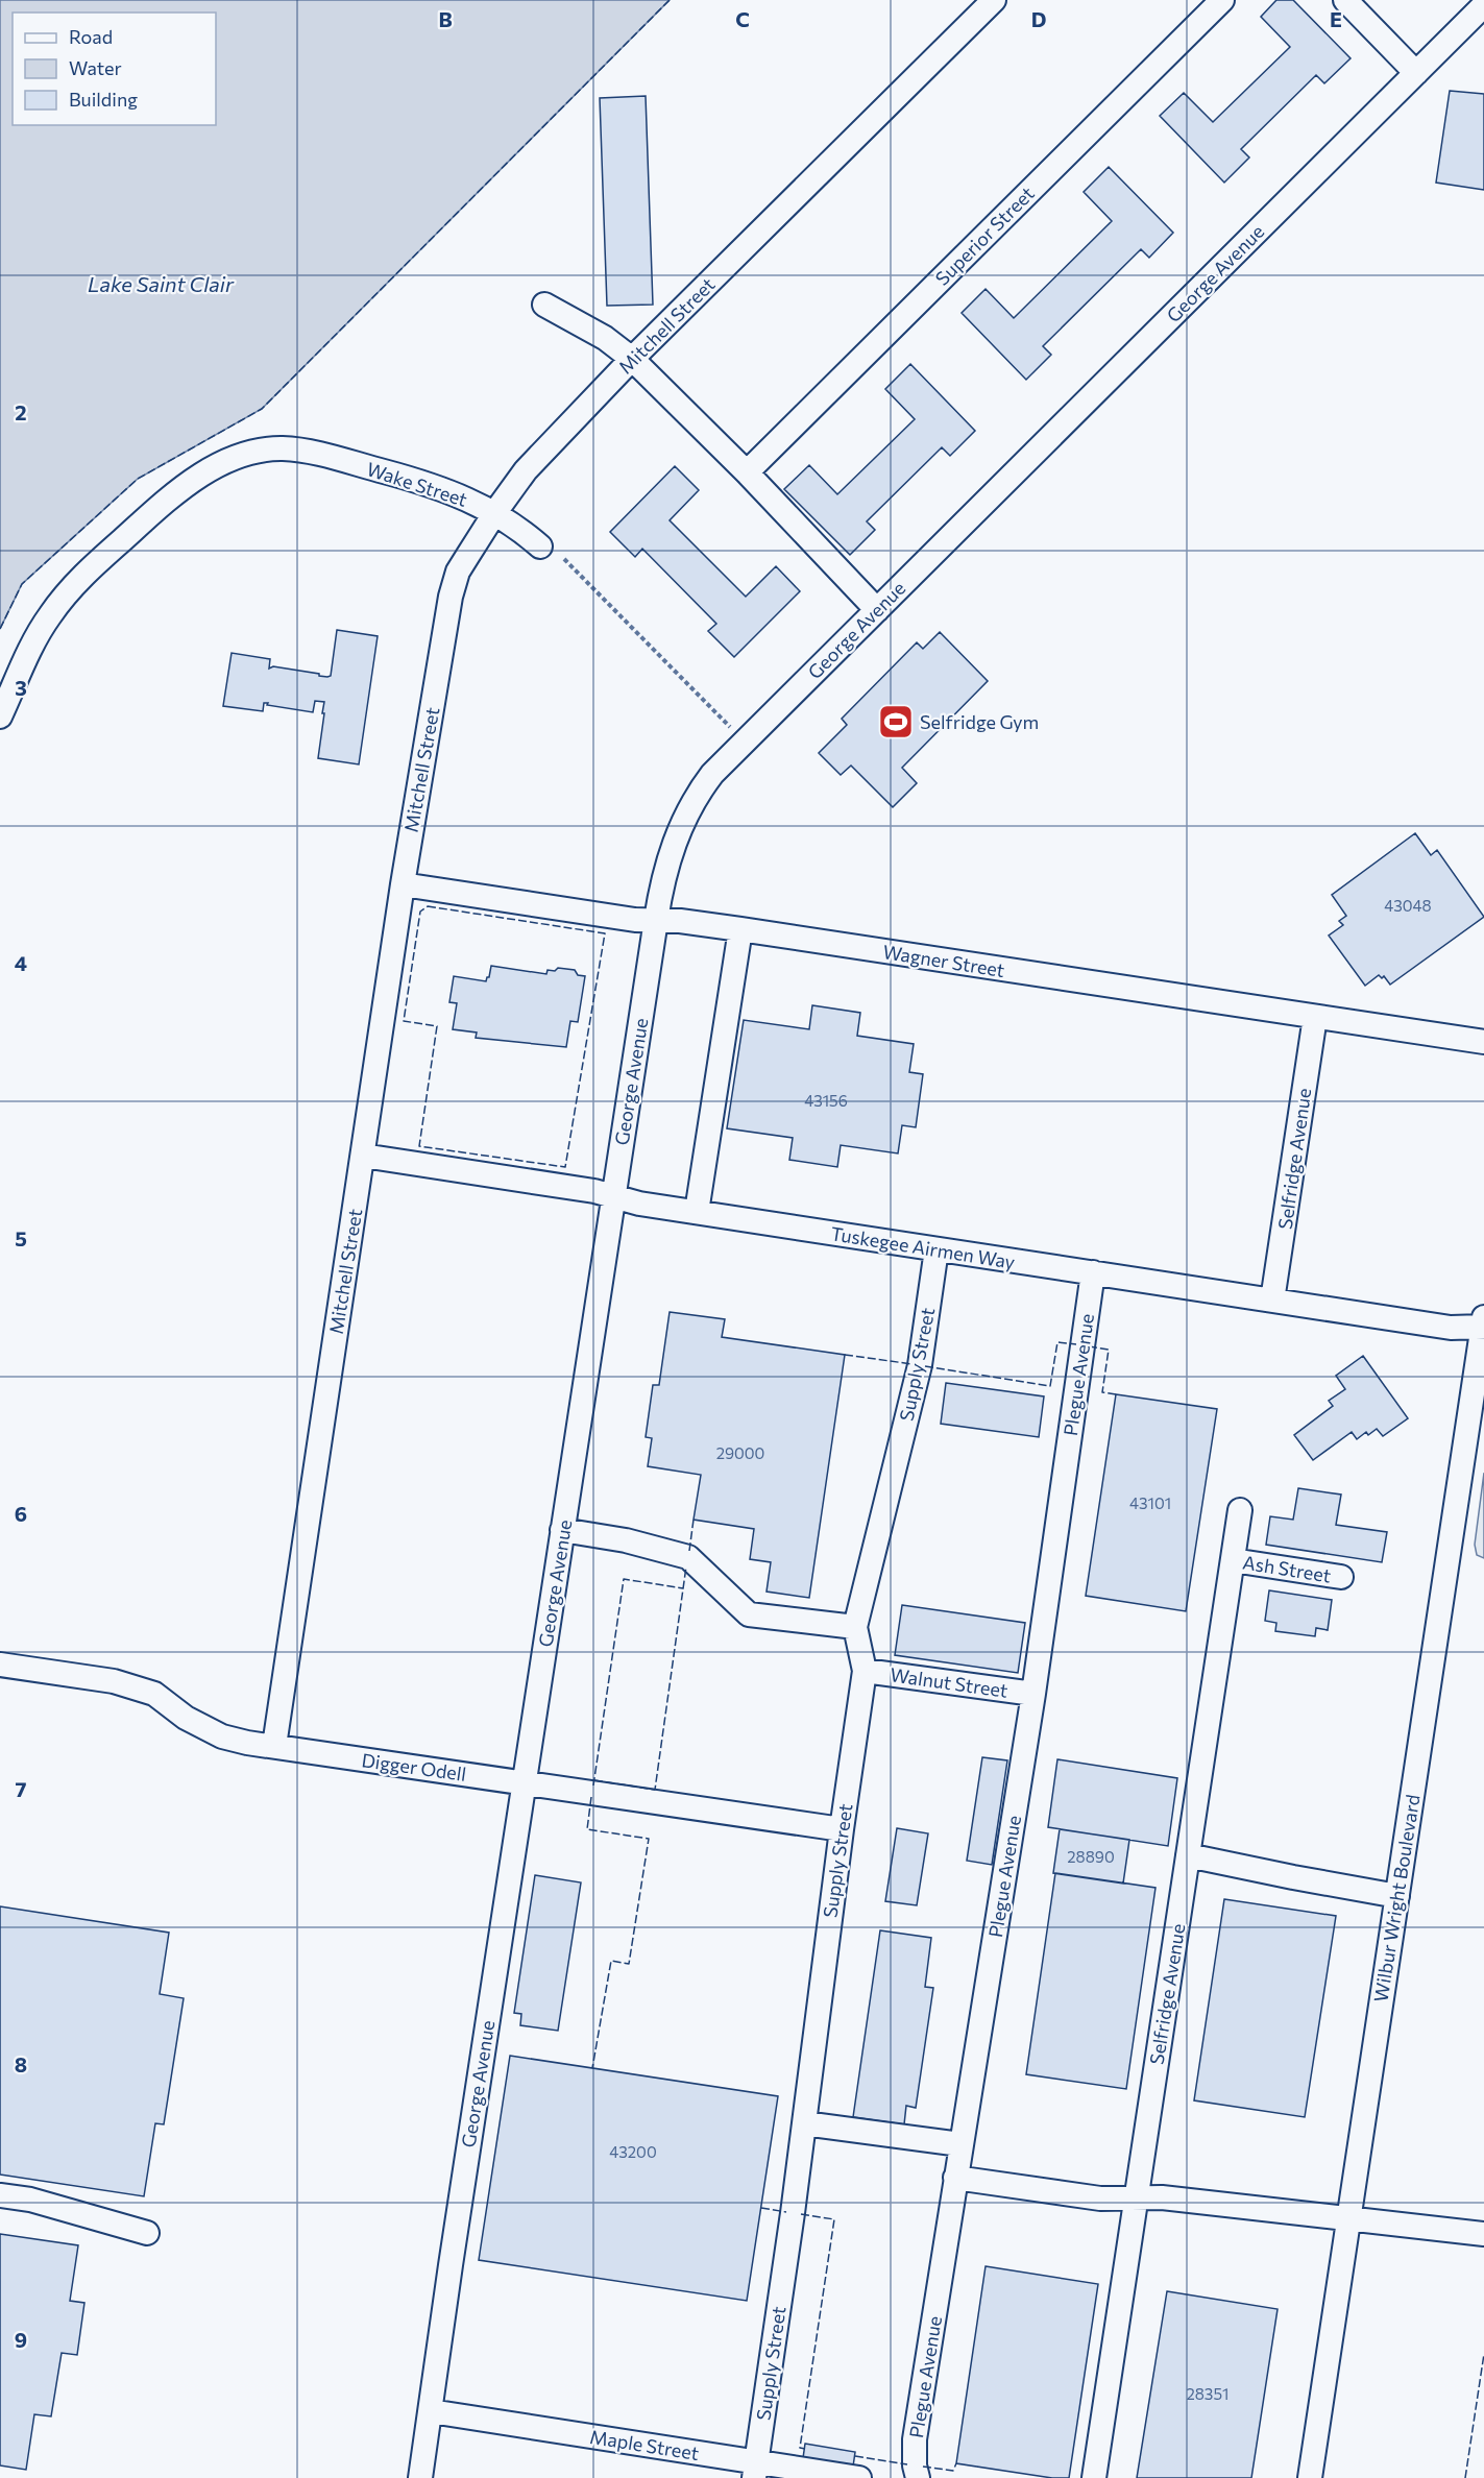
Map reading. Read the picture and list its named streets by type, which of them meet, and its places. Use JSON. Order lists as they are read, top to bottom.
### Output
{
  "streets": {
    "street": [
      "Superior Street",
      "George Avenue",
      "Mitchell Street",
      "Wake Street",
      "Wagner Street",
      "Selfridge Avenue",
      "Tuskegee Airmen Way",
      "Supply Street",
      "Plegue Avenue",
      "Ash Street",
      "Walnut Street",
      "Digger Odell",
      "Wilbur Wright Boulevard",
      "Maple Street"
    ]
  },
  "crossings": [
    ["George Avenue", "Wagner Street"],
    ["George Avenue", "Tuskegee Airmen Way"],
    ["George Avenue", "Digger Odell"],
    ["George Avenue", "Maple Street"],
    ["Mitchell Street", "Wake Street"],
    ["Mitchell Street", "Wagner Street"],
    ["Mitchell Street", "Tuskegee Airmen Way"],
    ["Mitchell Street", "Digger Odell"],
    ["Wagner Street", "Selfridge Avenue"],
    ["Selfridge Avenue", "Tuskegee Airmen Way"],
    ["Selfridge Avenue", "Ash Street"],
    ["Tuskegee Airmen Way", "Supply Street"],
    ["Tuskegee Airmen Way", "Plegue Avenue"],
    ["Tuskegee Airmen Way", "Wilbur Wright Boulevard"],
    ["Supply Street", "Walnut Street"],
    ["Supply Street", "Digger Odell"],
    ["Supply Street", "Maple Street"],
    ["Plegue Avenue", "Walnut Street"]
  ],
  "water": ["Lake Saint Clair"],
  "places": {
    "sports": ["Selfridge Gym"]
  },
  "house_numbers": [
    "43048",
    "43156",
    "29000",
    "43101",
    "28890",
    "43200",
    "28351"
  ],
  "legend": ["Road", "Water", "Building"],
  "grid": {
    "columns": [
      "B",
      "C",
      "D",
      "E"
    ],
    "rows": [
      "2",
      "3",
      "4",
      "5",
      "6",
      "7",
      "8",
      "9"
    ]
  }
}
